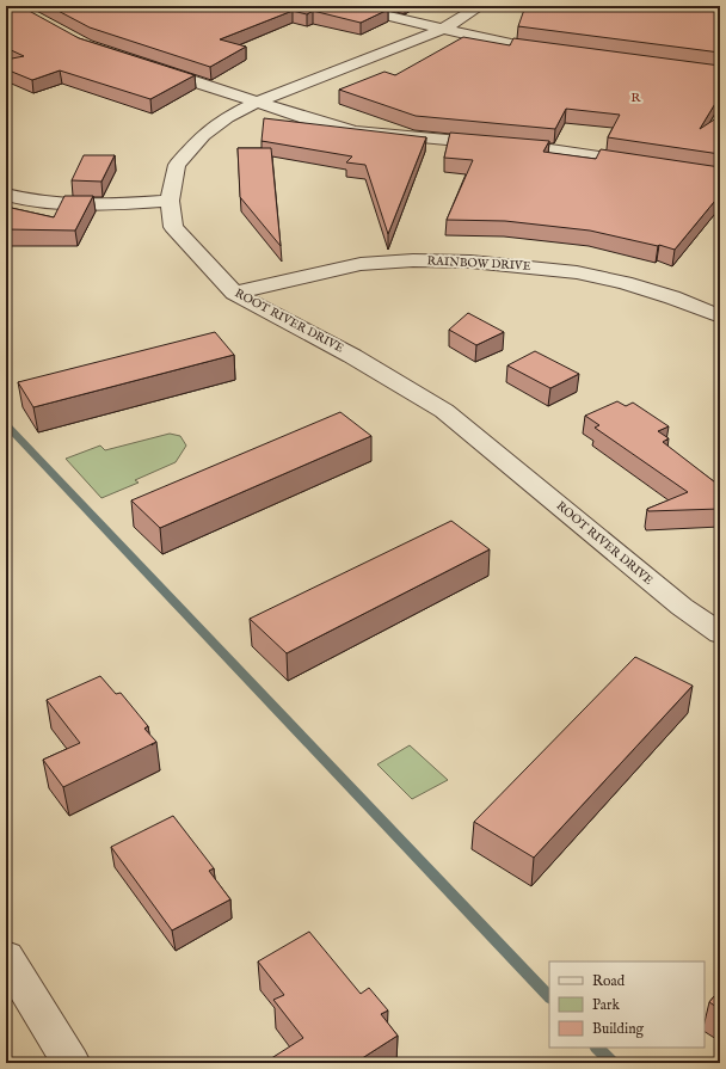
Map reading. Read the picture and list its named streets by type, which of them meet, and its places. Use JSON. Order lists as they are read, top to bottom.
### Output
{
  "streets": {
    "street": ["RAINBOW DRIVE", "ROOT RIVER DRIVE"]
  },
  "crossings": [
    ["RAINBOW DRIVE", "ROOT RIVER DRIVE"]
  ],
  "districts": ["R"],
  "legend": ["Road", "Park", "Building"]
}
